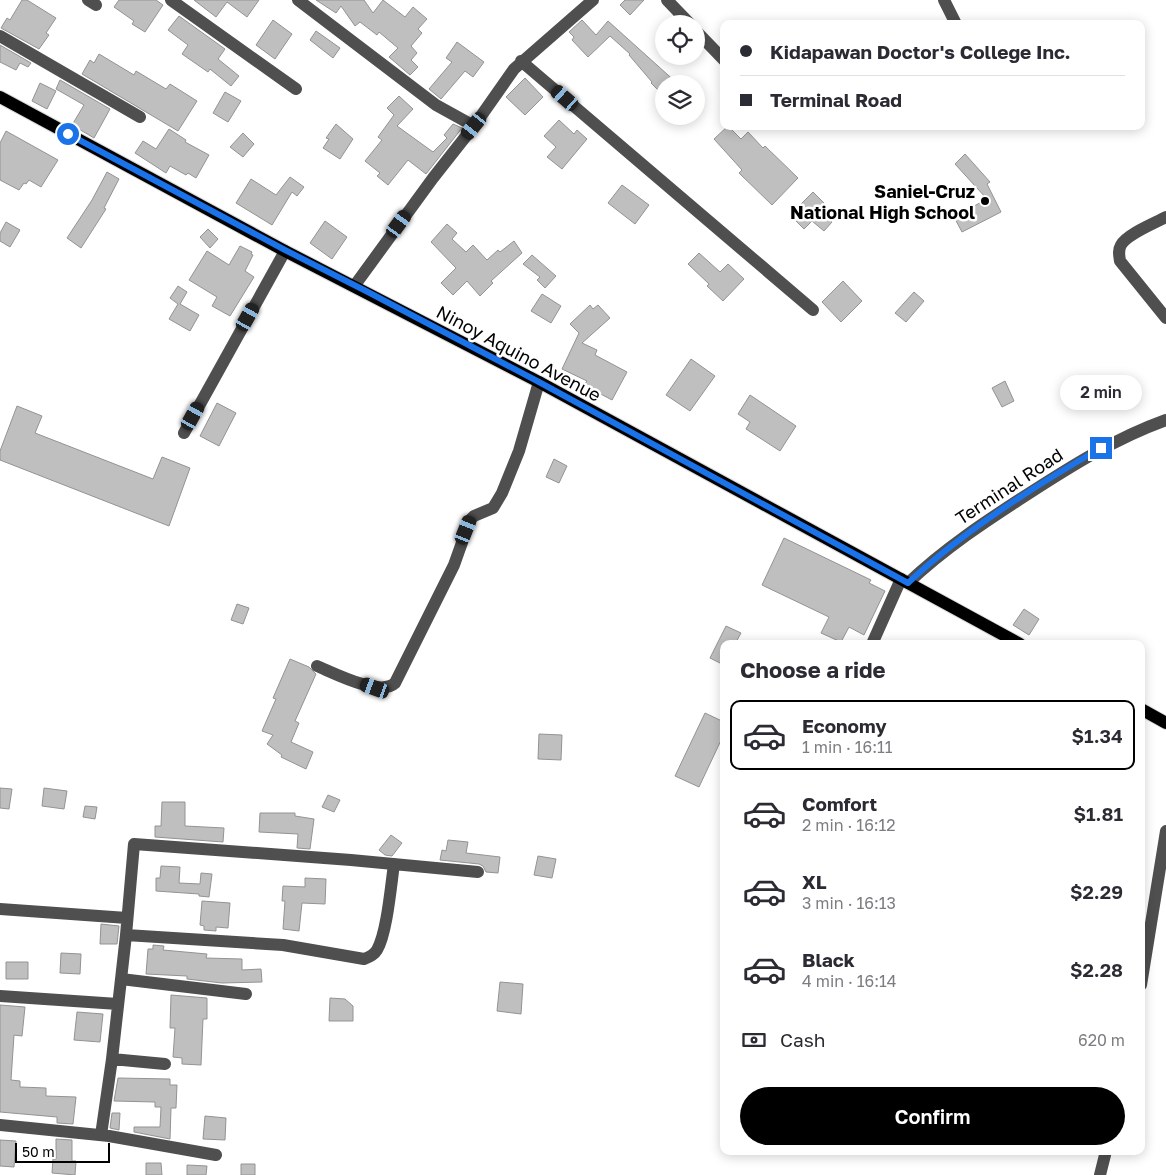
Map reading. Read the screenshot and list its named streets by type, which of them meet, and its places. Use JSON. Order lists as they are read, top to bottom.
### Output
{
  "streets": {
    "main road": ["Ninoy Aquino Avenue"],
    "street": ["Terminal Road"]
  },
  "crossings": [
    ["Ninoy Aquino Avenue", "Terminal Road"]
  ],
  "places": ["Saniel-Cruz National High School"],
  "scale_bar": "50 m",
  "page": {
    "banner": ["Kidapawan Doctor's College Inc.", "Terminal Road"],
    "bubble": "2 min",
    "heading": "Choose a ride",
    "list": [
      {
        "name": "Economy",
        "note": "1 min · 16:11",
        "value": "$1.34"
      },
      {
        "name": "Comfort",
        "note": "2 min · 16:12",
        "value": "$1.81"
      },
      {
        "name": "XL",
        "note": "3 min · 16:13",
        "value": "$2.29"
      },
      {
        "name": "Black",
        "note": "4 min · 16:14",
        "value": "$2.28"
      }
    ],
    "pay": ["Cash", "620 m"],
    "buttons": "Confirm",
    "scale": "50 m"
  }
}
